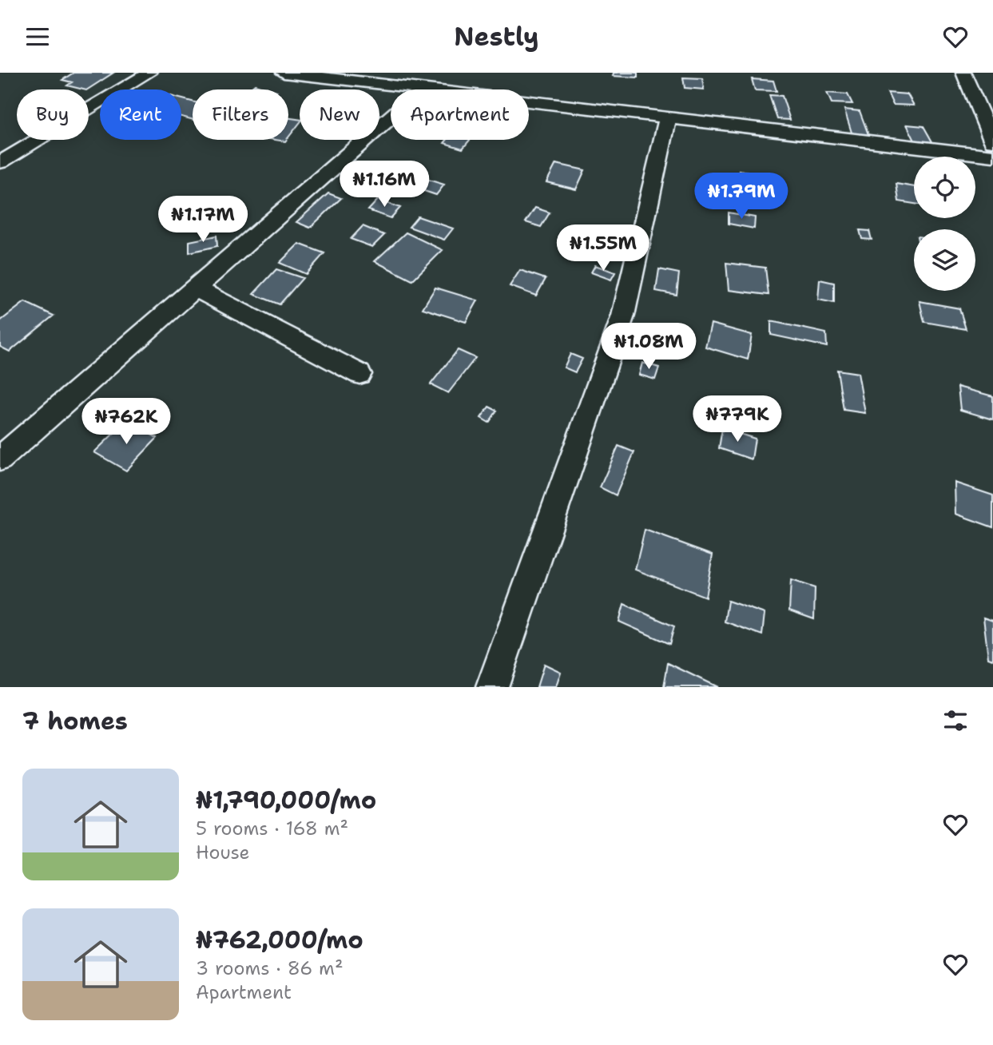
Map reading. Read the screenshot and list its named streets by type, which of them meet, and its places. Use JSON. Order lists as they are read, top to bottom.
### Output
{
  "page": {
    "header": "Nestly",
    "chip": [
      "Buy",
      "Rent",
      "Filters",
      "New",
      "Apartment"
    ],
    "price": [
      "₦1.16M",
      "₦1.79M",
      "₦1.17M",
      "₦1.55M",
      "₦1.08M",
      "₦779K",
      "₦762K"
    ],
    "heading": "7 homes",
    "list": [
      {
        "name": "₦1,790,000/mo",
        "note": "5 rooms · 168 m² · House"
      },
      {
        "name": "₦762,000/mo",
        "note": "3 rooms · 86 m² · Apartment"
      }
    ]
  }
}
